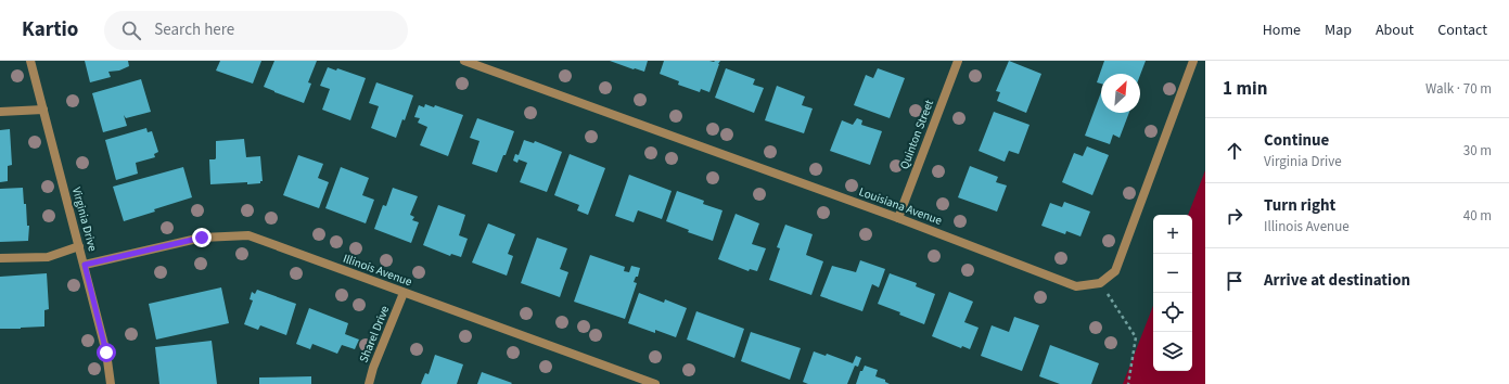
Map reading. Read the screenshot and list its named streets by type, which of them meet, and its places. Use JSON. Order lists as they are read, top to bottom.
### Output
{
  "streets": {
    "street": [
      "Quinton Street",
      "Louisiana Avenue",
      "Virginia Drive",
      "Illinois Avenue",
      "Sharel Drive"
    ]
  },
  "crossings": [
    ["Quinton Street", "Louisiana Avenue"],
    ["Virginia Drive", "Illinois Avenue"],
    ["Illinois Avenue", "Sharel Drive"]
  ],
  "north": "top right",
  "page": {
    "header": "Kartio",
    "search": "Search here",
    "nav": [
      "Home",
      "Map",
      "About",
      "Contact"
    ],
    "heading": ["1 min", "Walk · 70 m"],
    "list": [
      ["Continue", "Virginia Drive", "30 m"],
      ["Turn right", "Illinois Avenue", "40 m"],
      "Arrive at destination"
    ],
    "map_buttons": ["+", "−"]
  }
}
